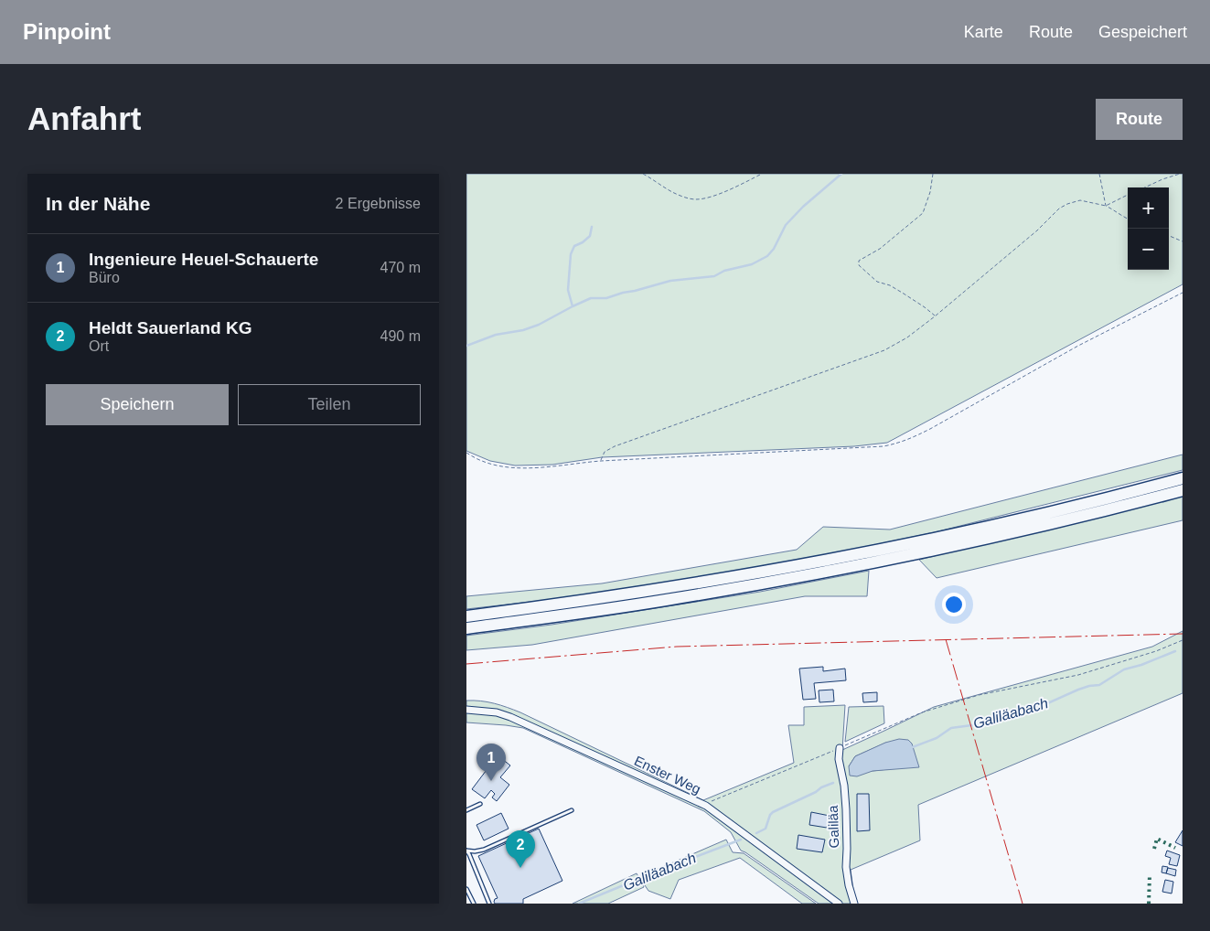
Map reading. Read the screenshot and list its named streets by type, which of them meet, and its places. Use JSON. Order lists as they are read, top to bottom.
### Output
{
  "streets": {
    "street": ["Enster Weg", "Galiläa"]
  },
  "water": ["Galiläabach"],
  "page": {
    "header": "Pinpoint",
    "nav": ["Karte", "Route", "Gespeichert"],
    "buttons": [
      "Route",
      ["Speichern", "Teilen"]
    ],
    "title": "Anfahrt",
    "heading": ["In der Nähe", "2 Ergebnisse"],
    "map_buttons": ["+", "−"],
    "list": [
      {
        "mark": "1",
        "name": "Ingenieure Heuel-Schauerte",
        "note": "Büro",
        "value": "470 m"
      },
      {
        "mark": "2",
        "name": "Heldt Sauerland KG",
        "note": "Ort",
        "value": "490 m"
      }
    ],
    "pins": ["1", "2"]
  }
}
